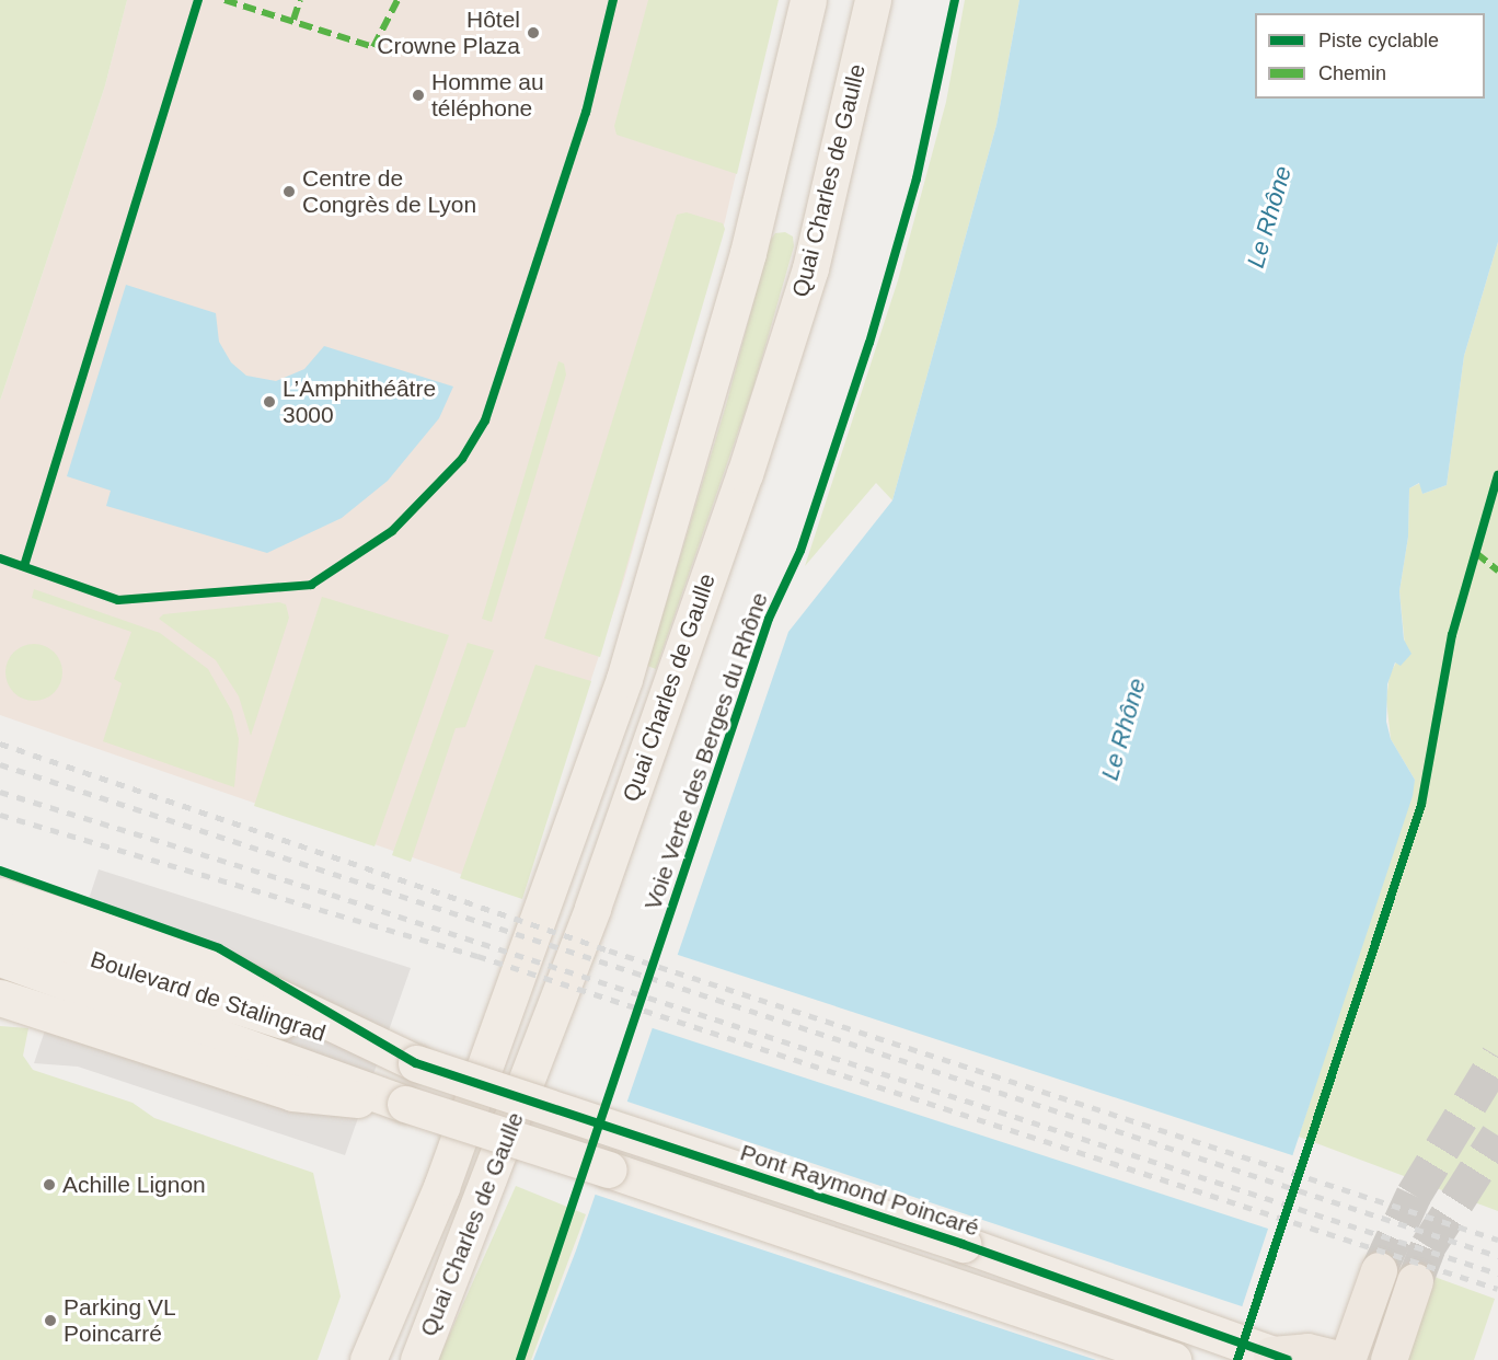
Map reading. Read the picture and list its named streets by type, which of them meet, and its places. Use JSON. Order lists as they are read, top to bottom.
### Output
{
  "streets": {
    "main road": ["Quai Charles de Gaulle", "Boulevard de Stalingrad", "Pont Raymond Poincaré"],
    "cycle path": ["Voie Verte des Berges du Rhône"]
  },
  "crossings": [
    ["Boulevard de Stalingrad", "Pont Raymond Poincaré"]
  ],
  "water": ["Le Rhône"],
  "places": [
    "Hôtel Crowne Plaza",
    "Homme au téléphone",
    "Centre de Congrès de Lyon",
    "L’Amphithéâtre 3000",
    "Achille Lignon",
    "Parking VL Poincarré"
  ],
  "legend": ["Piste cyclable", "Chemin"]
}
